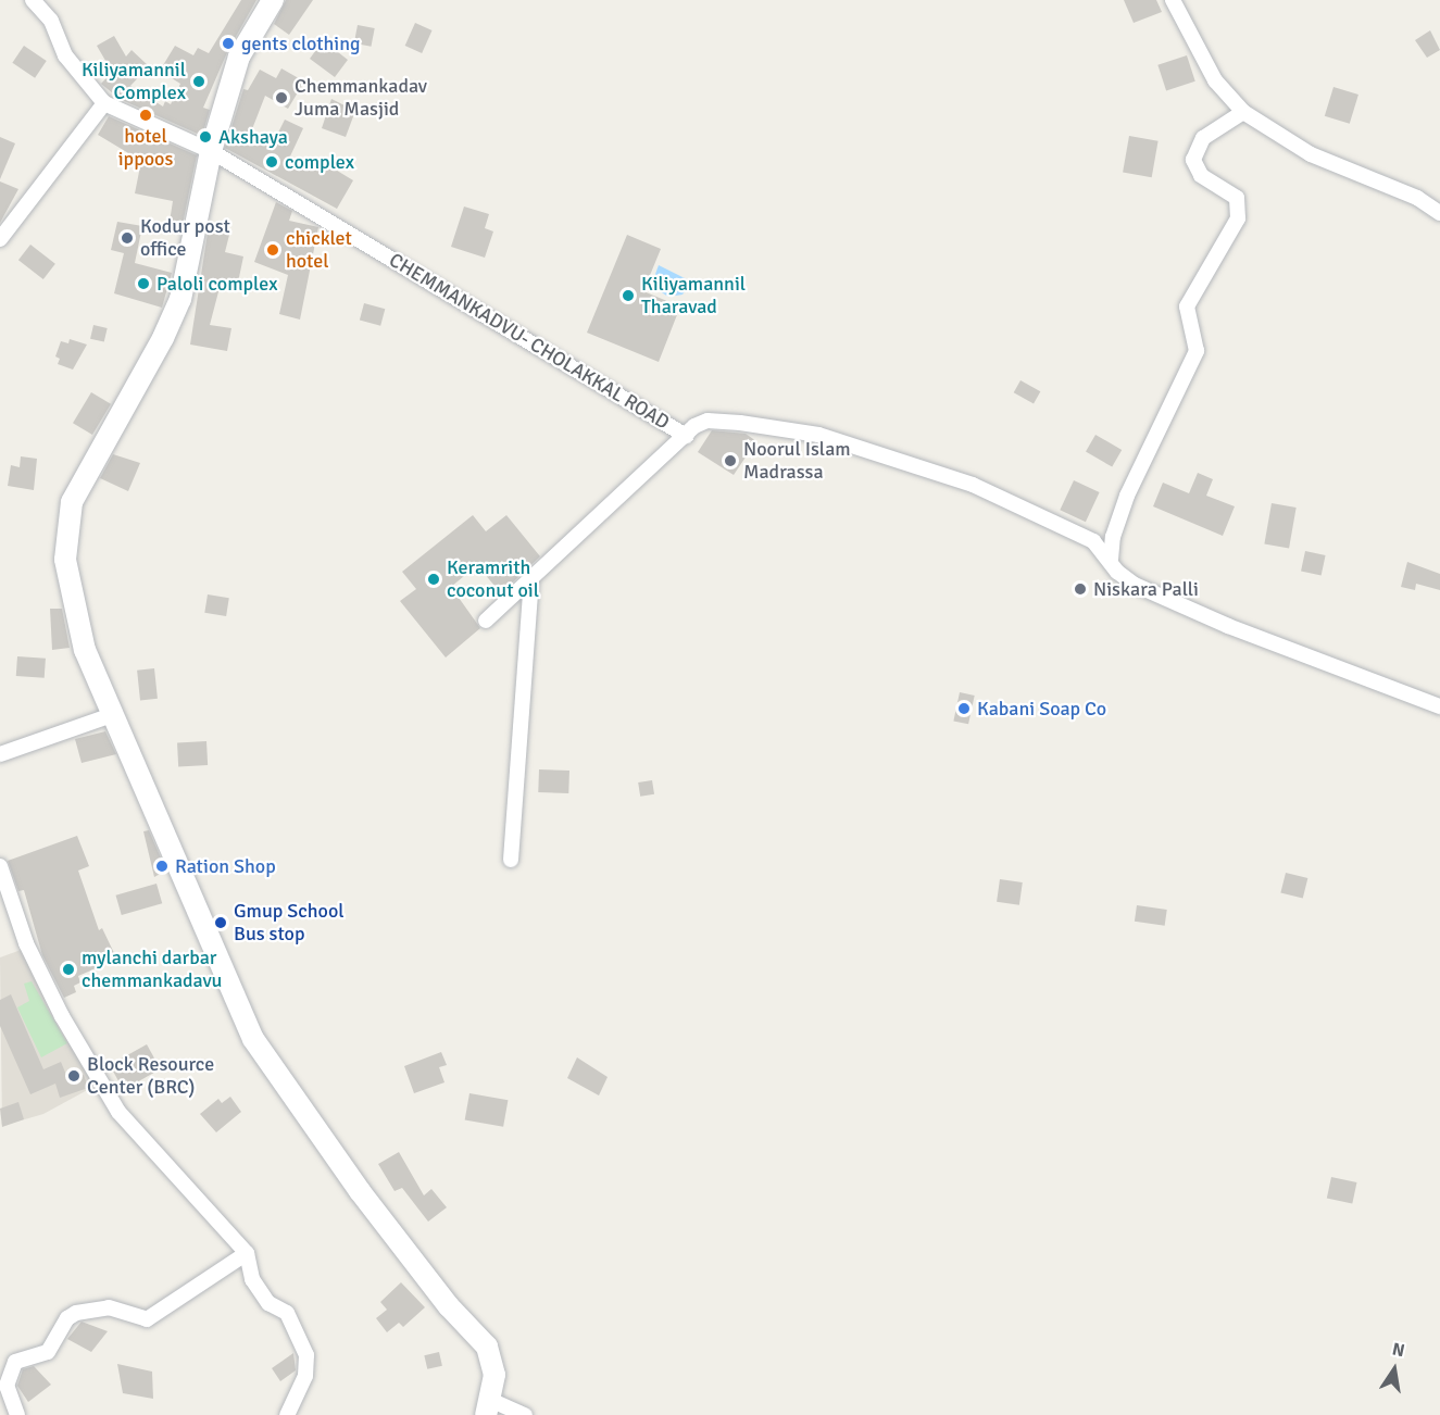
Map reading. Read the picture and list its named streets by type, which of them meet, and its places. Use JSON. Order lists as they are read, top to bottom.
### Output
{
  "streets": {
    "street": ["CHEMMANKADVU- CHOLAKKAL ROAD"]
  },
  "places": [
    "gents clothing",
    "Kiliyamannil Complex",
    "Chemmankadav Juma Masjid",
    "hotel ippoos",
    "Akshaya",
    "complex",
    "Kodur post office",
    "chicklet hotel",
    "Paloli complex",
    "Kiliyamannil Tharavad",
    "Noorul Islam Madrassa",
    "Keramrith coconut oil",
    "Niskara Palli",
    "Kabani Soap Co",
    "Ration Shop",
    "Gmup School Bus stop",
    "mylanchi darbar chemmankadavu",
    "Block Resource Center (BRC)"
  ],
  "north": "top"
}
